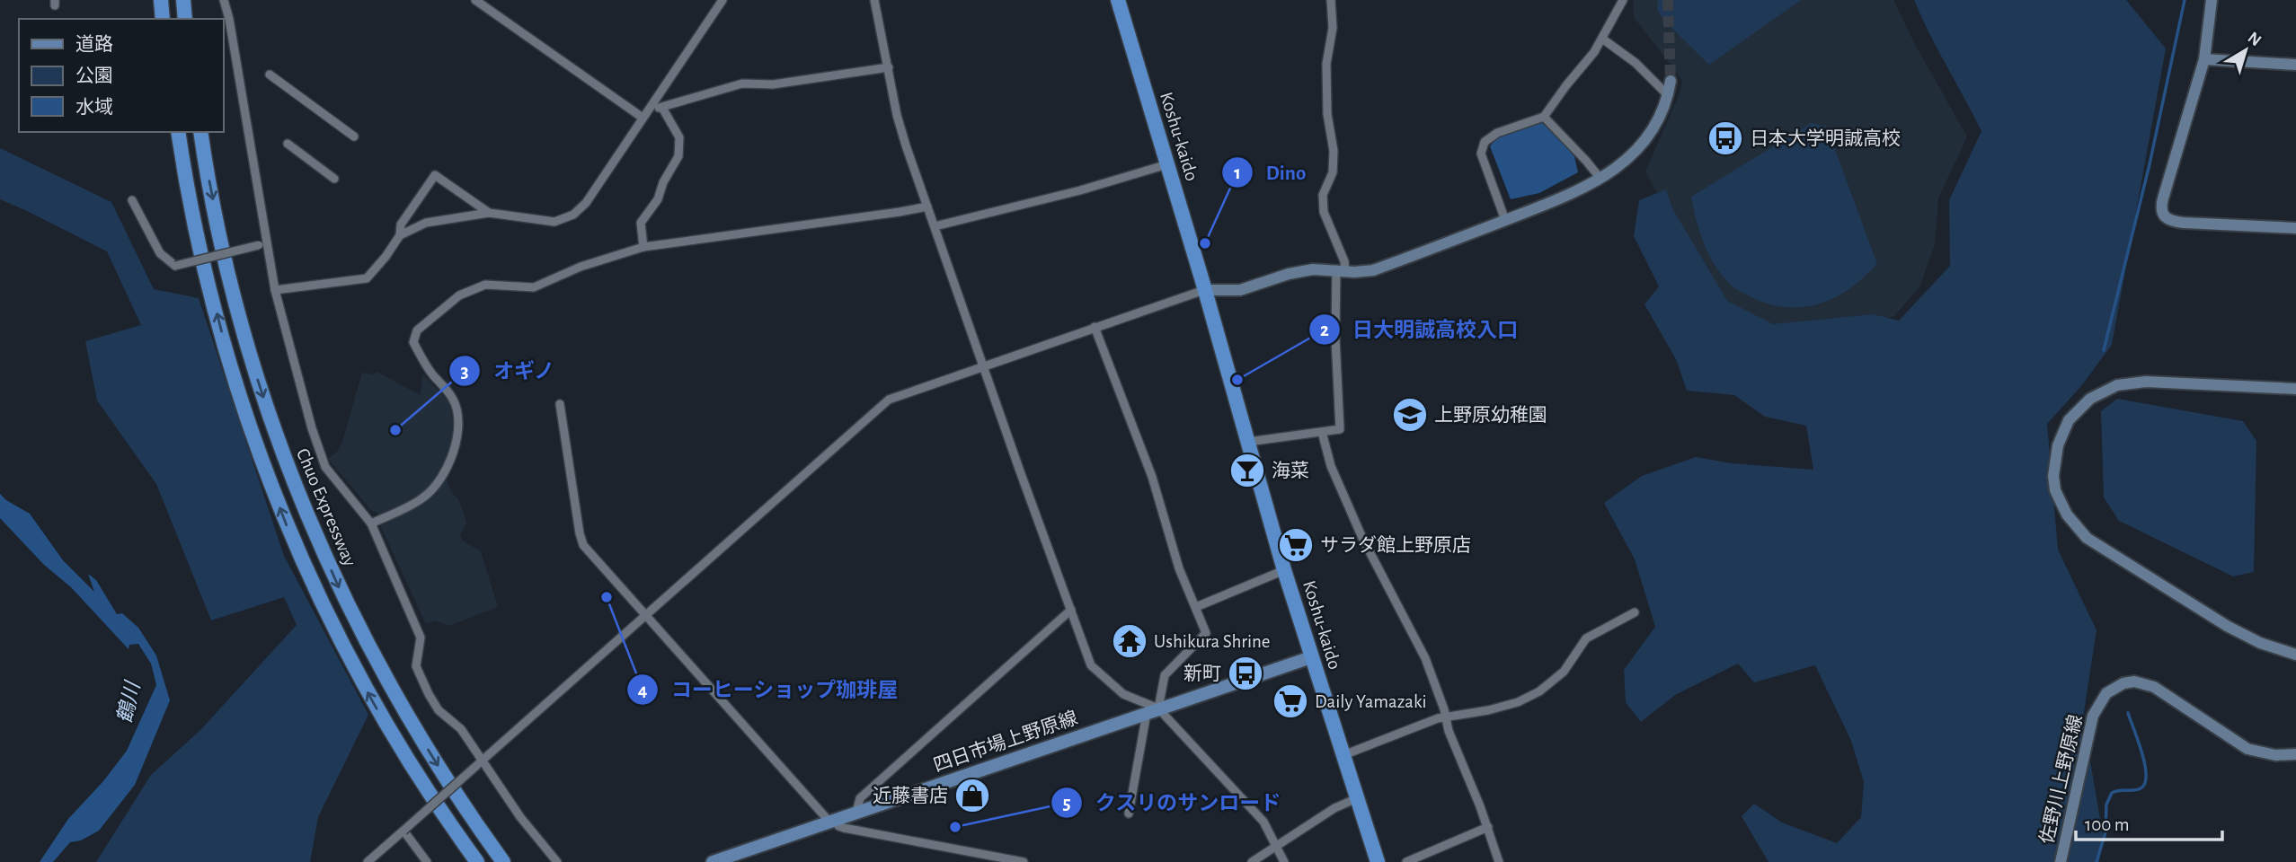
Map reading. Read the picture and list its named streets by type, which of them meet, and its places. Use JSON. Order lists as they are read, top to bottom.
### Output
{
  "streets": {
    "highway": ["Koshu-kaido", "Chuo Expressway"],
    "main road": ["四日市場上野原線"],
    "street": ["佐野川上野原線"]
  },
  "crossings": [
    ["Koshu-kaido", "四日市場上野原線"]
  ],
  "water": ["鶴川"],
  "places": {
    "bus stop": ["日本大学明誠高校", "新町"],
    "other": [
      "Dino",
      "日大明誠高校入口",
      "オギノ",
      "コーヒーショップ珈琲屋",
      "クスリのサンロード"
    ],
    "school or university": ["上野原幼稚園"],
    "bar": ["海菜"],
    "supermarket": ["サラダ館上野原店", "Daily Yamazaki"],
    "temple": ["Ushikura Shrine"],
    "shop": ["近藤書店"]
  },
  "legend": ["道路", "公園", "水域"],
  "scale_bar": "100 m",
  "north": "top right"
}
